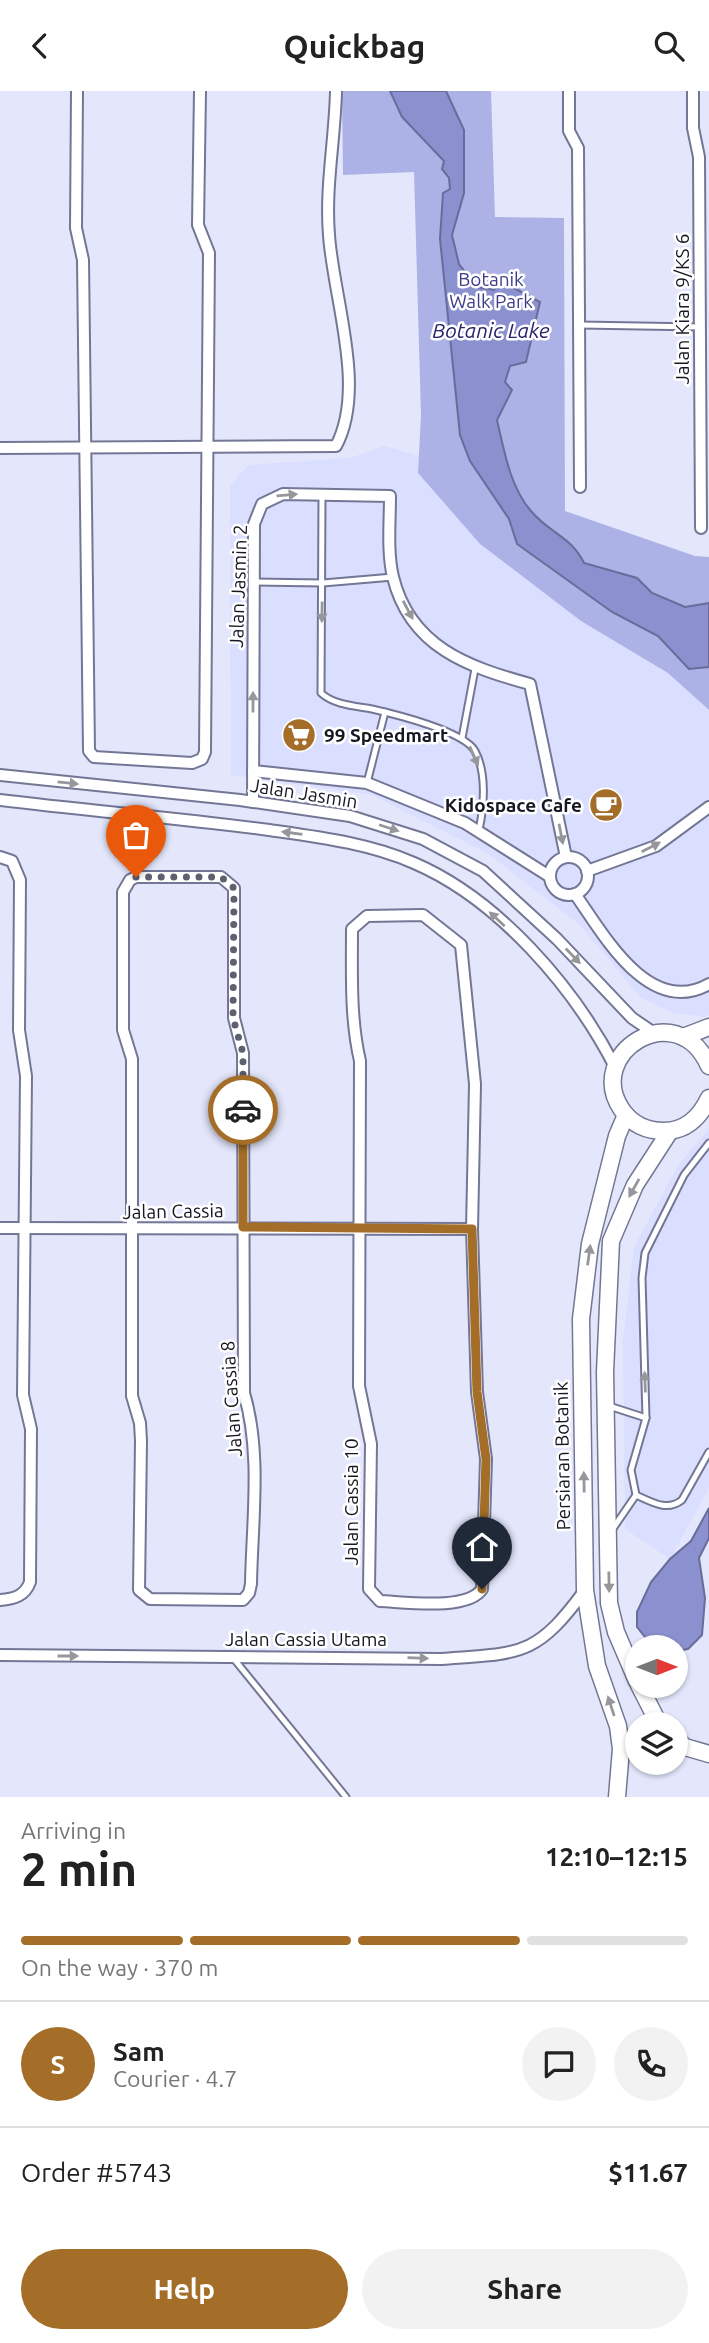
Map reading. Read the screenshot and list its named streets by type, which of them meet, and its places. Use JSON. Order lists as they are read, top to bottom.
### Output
{
  "streets": {
    "main road": ["Persiaran Botanik"],
    "street": [
      "Jalan Kiara 9/KS 6",
      "Jalan Jasmin 2",
      "Jalan Jasmin",
      "Jalan Cassia",
      "Jalan Cassia 8",
      "Jalan Cassia 10",
      "Jalan Cassia Utama"
    ]
  },
  "crossings": [
    ["Jalan Jasmin 2", "Jalan Jasmin"],
    ["Jalan Cassia", "Jalan Cassia 8"],
    ["Jalan Cassia", "Jalan Cassia 10"],
    ["Persiaran Botanik", "Jalan Cassia Utama"]
  ],
  "one_way": ["Jalan Jasmin 2", "Jalan Cassia Utama"],
  "water": ["Botanic Lake"],
  "parks": ["Botanik Walk Park"],
  "places": {
    "supermarket": ["99 Speedmart"],
    "cafe": ["Kidospace Cafe"]
  },
  "north": "right",
  "page": {
    "header": "Quickbag",
    "heading": ["2 min", "Arriving in", "12:10–12:15"],
    "panel": [
      "Sam",
      "Courier · 4.7",
      "Order #5743",
      "$11.67"
    ],
    "bar": "On the way · 370 m",
    "round": "S",
    "buttons": ["Help", "Share"]
  }
}
